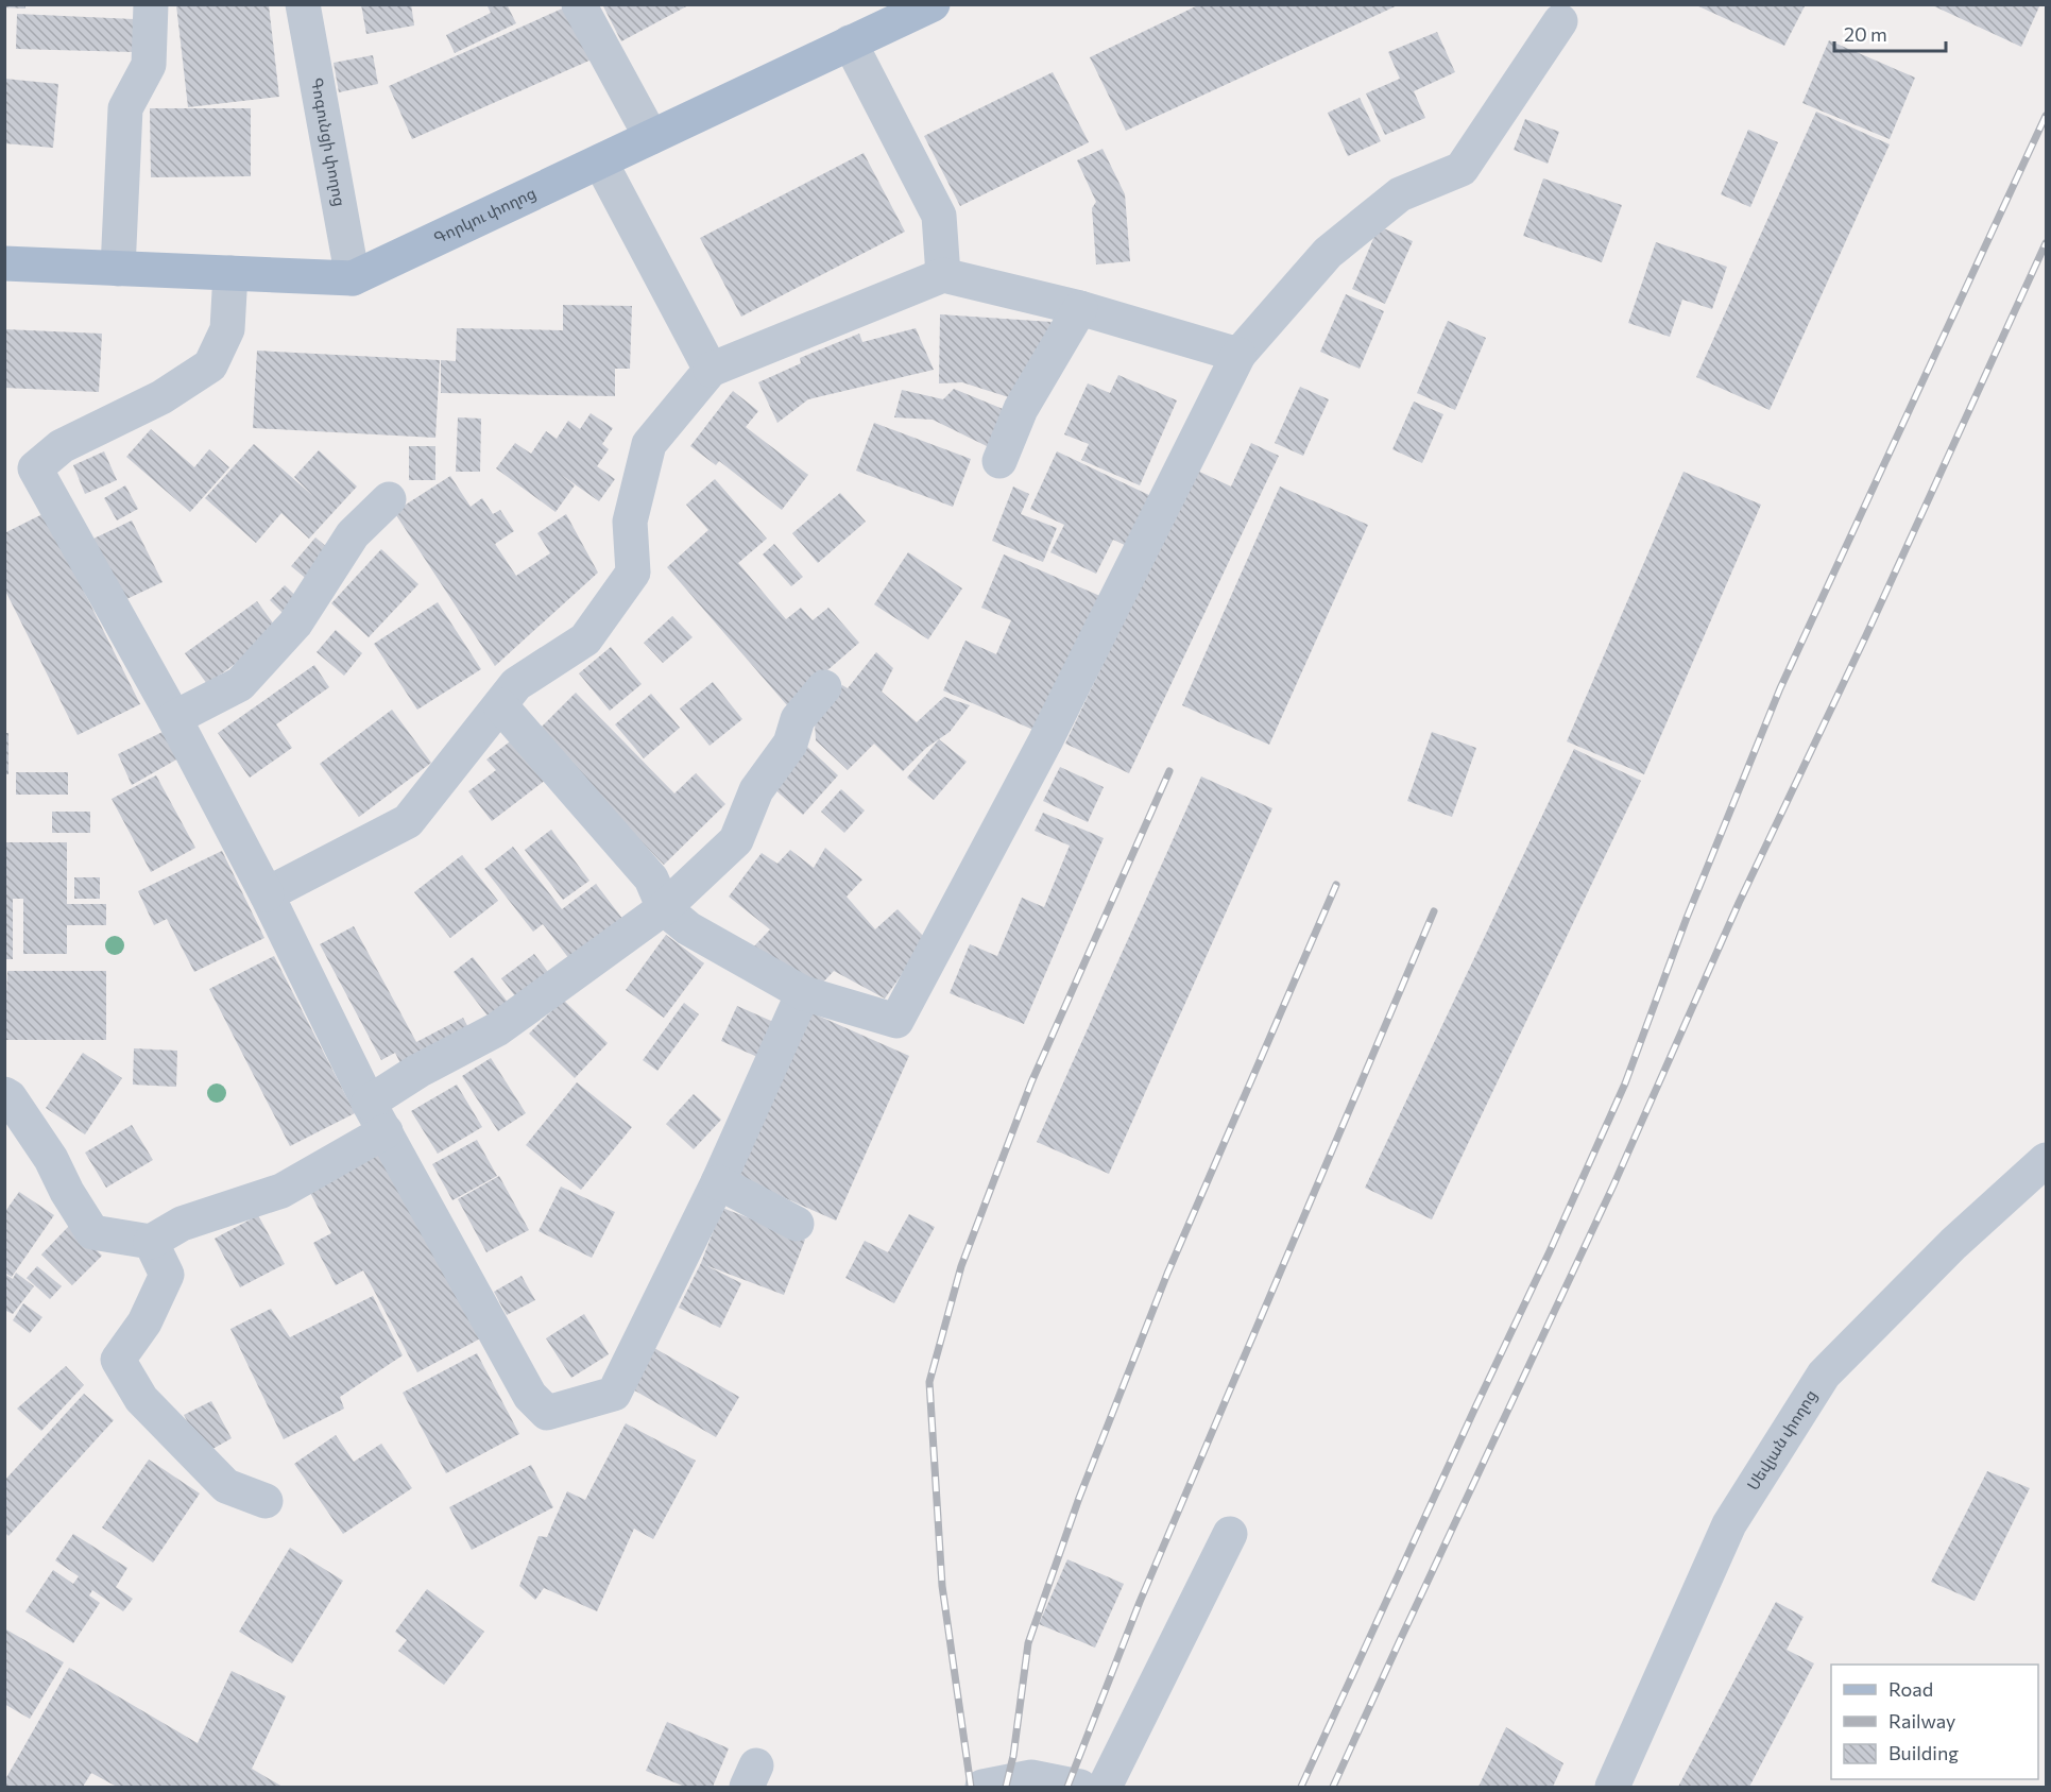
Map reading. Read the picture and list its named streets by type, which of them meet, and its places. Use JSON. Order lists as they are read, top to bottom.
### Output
{
  "streets": {
    "main road": ["Գորկու փողոց"],
    "street": ["Գոգունցի փողոց", "Սեվյան փողոց"]
  },
  "crossings": [
    ["Գոգունցի փողոց", "Գորկու փողոց"]
  ],
  "legend": ["Road", "Railway", "Building"],
  "scale_bar": "20 m"
}
